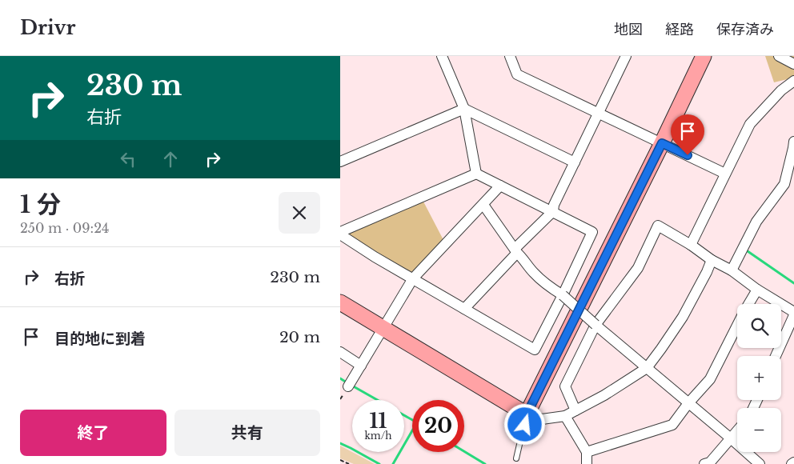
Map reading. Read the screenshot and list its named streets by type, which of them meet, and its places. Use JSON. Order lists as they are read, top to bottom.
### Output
{
  "page": {
    "header": "Drivr",
    "nav": ["地図", "経路", "保存済み"],
    "turn": ["230 m", "右折"],
    "heading": ["1 分", "250 m · 09:24"],
    "list": [
      {
        "name": "右折",
        "value": "230 m"
      },
      {
        "name": "目的地に到着",
        "value": "20 m"
      }
    ],
    "map_buttons": ["+", "−"],
    "speed": "11 km/h",
    "limit": "20",
    "buttons": ["終了", "共有"]
  }
}
